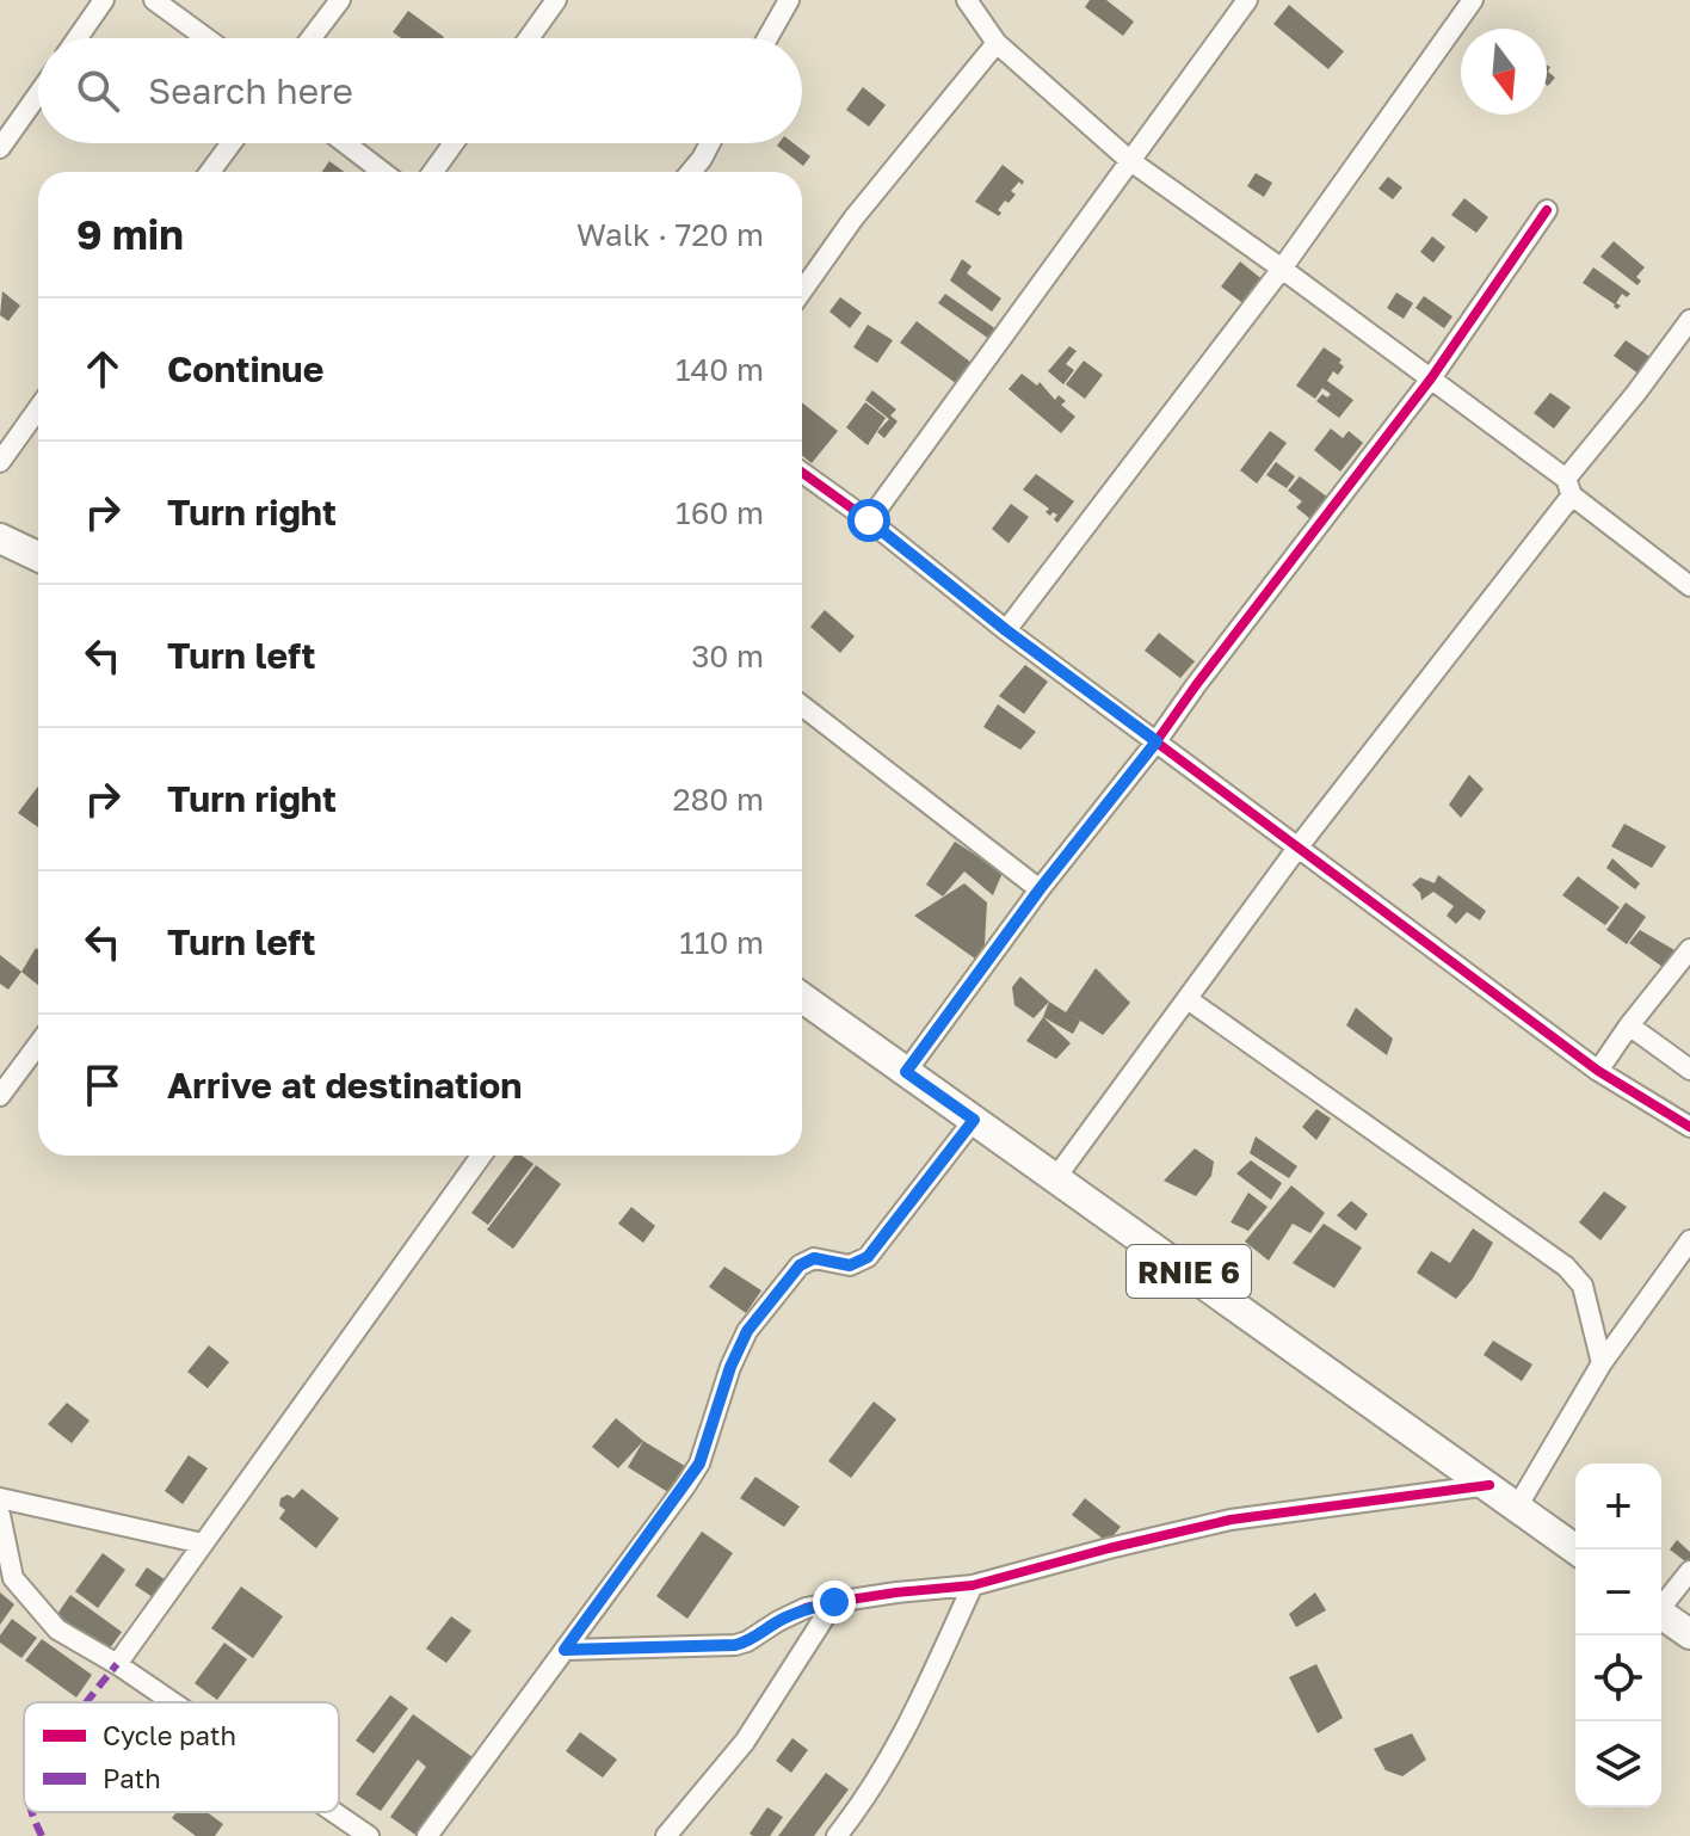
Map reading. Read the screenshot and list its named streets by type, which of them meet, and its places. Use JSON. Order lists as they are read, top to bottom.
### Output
{
  "streets": {
    "main road": ["RNIE 6"]
  },
  "legend": ["Cycle path", "Path"],
  "north": "bottom",
  "page": {
    "search": "Search here",
    "heading": ["9 min", "Walk · 720 m"],
    "list": [
      ["Continue", "140 m"],
      ["Turn right", "160 m"],
      ["Turn left", "30 m"],
      ["Turn right", "280 m"],
      ["Turn left", "110 m"],
      "Arrive at destination"
    ],
    "map_buttons": ["+", "−"]
  }
}
